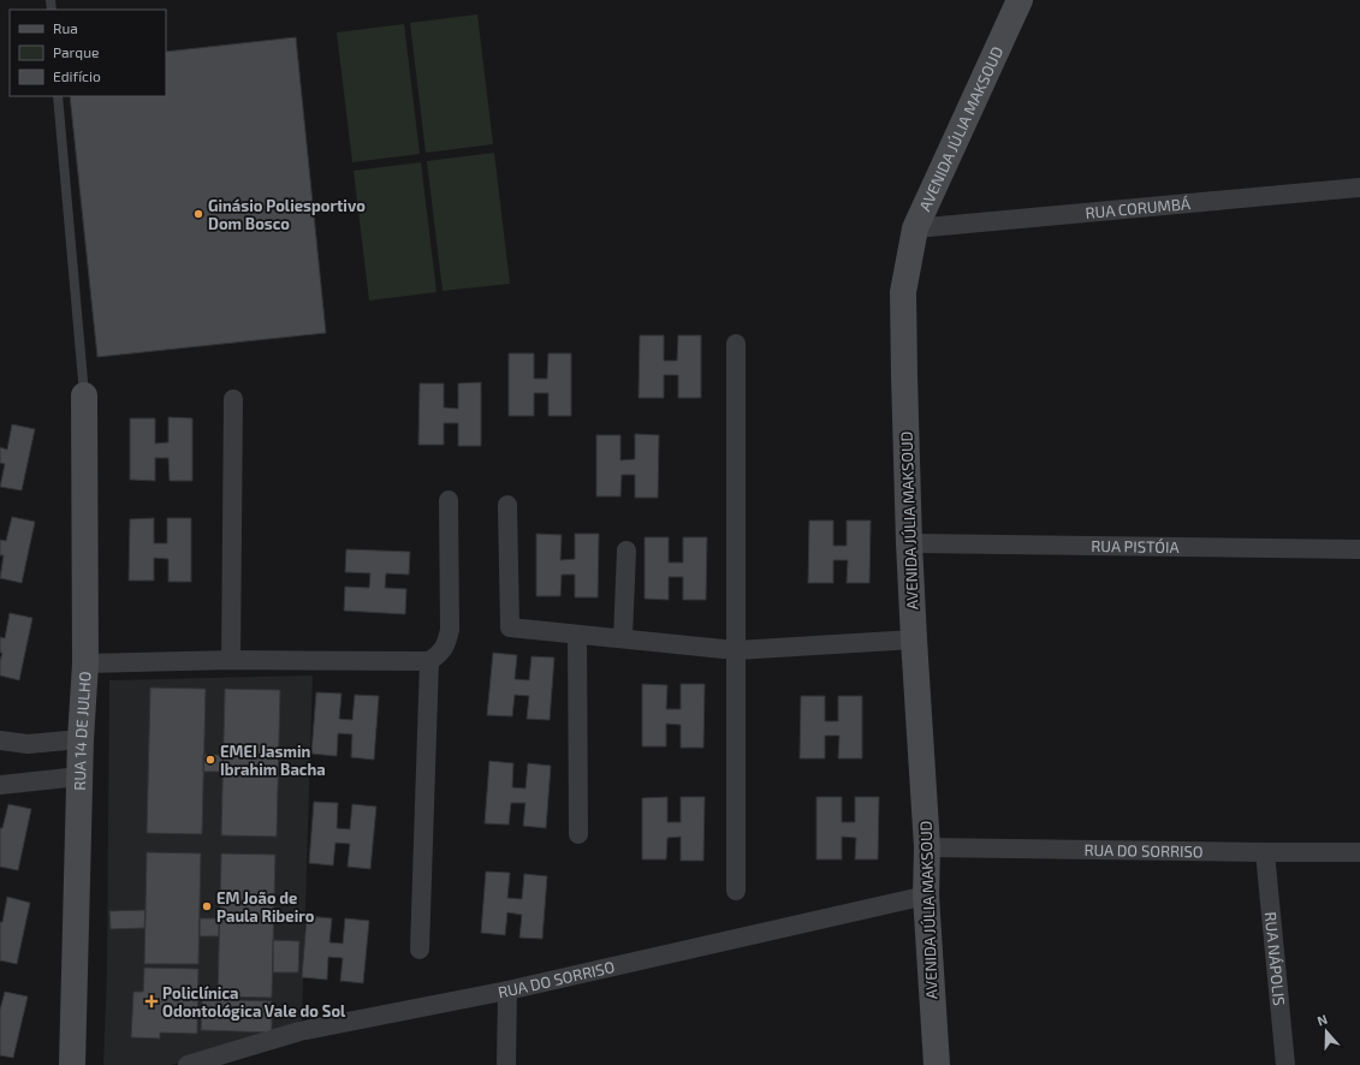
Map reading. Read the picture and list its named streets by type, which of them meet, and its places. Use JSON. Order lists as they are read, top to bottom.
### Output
{
  "streets": {
    "street": [
      "AVENIDA JÚLIA MAKSOUD",
      "RUA CORUMBÁ",
      "RUA PISTÓIA",
      "RUA 14 DE JULHO",
      "RUA DO SORRISO",
      "RUA NÁPOLIS"
    ]
  },
  "crossings": [
    ["AVENIDA JÚLIA MAKSOUD", "RUA CORUMBÁ"],
    ["AVENIDA JÚLIA MAKSOUD", "RUA PISTÓIA"],
    ["AVENIDA JÚLIA MAKSOUD", "RUA DO SORRISO"],
    ["RUA DO SORRISO", "RUA NÁPOLIS"]
  ],
  "places": {
    "other": ["Ginásio Poliesportivo Dom Bosco", "EMEI Jasmin Ibrahim Bacha", "EM João de Paula Ribeiro"],
    "health": ["Policlínica Odontológica Vale do Sol"]
  },
  "legend": ["Rua", "Parque", "Edifício"],
  "north": "top"
}
